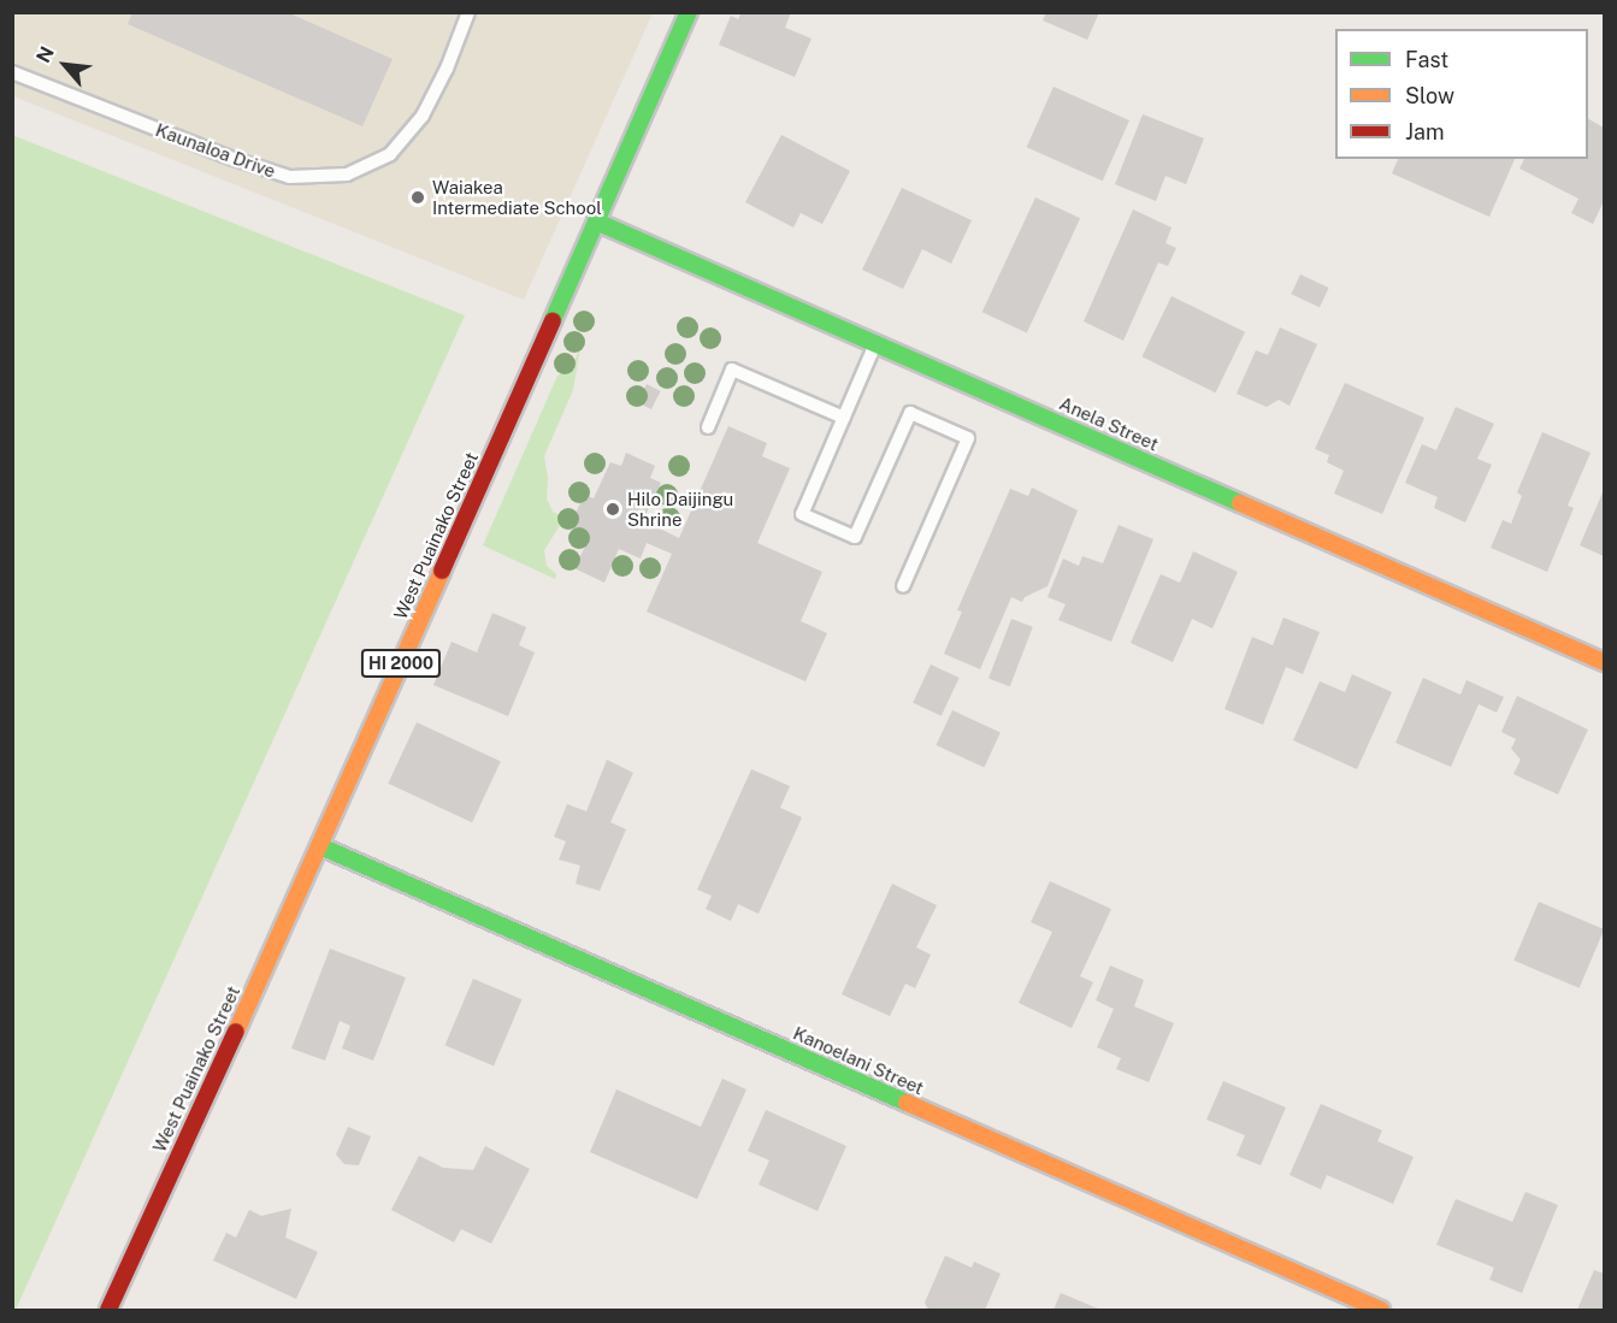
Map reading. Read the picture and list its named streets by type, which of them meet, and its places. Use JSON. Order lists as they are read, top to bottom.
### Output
{
  "streets": {
    "main road": [
      "Anela Street",
      "West Puainako Street",
      "HI 2000",
      "Kanoelani Street"
    ],
    "lane": ["Kaunaloa Drive"]
  },
  "crossings": [
    ["Anela Street", "West Puainako Street"],
    ["West Puainako Street", "Kanoelani Street"]
  ],
  "places": ["Waiakea Intermediate School", "Hilo Daijingu Shrine"],
  "legend": ["Fast", "Slow", "Jam"],
  "north": "top left"
}
